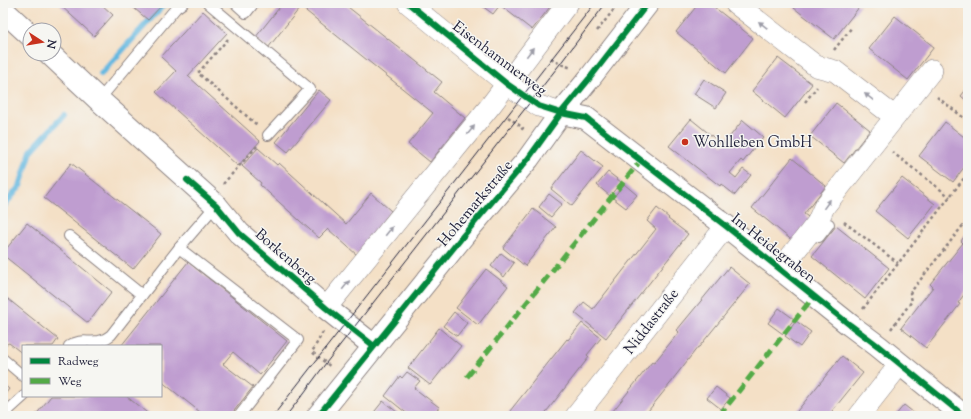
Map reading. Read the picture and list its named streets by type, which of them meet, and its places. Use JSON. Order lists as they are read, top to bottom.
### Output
{
  "streets": {
    "street": [
      "Eisenhammerweg",
      "Hohemarkstraße",
      "Im Heidegraben",
      "Borkenberg",
      "Niddastraße"
    ]
  },
  "crossings": [
    ["Eisenhammerweg", "Hohemarkstraße"],
    ["Eisenhammerweg", "Im Heidegraben"],
    ["Hohemarkstraße", "Im Heidegraben"],
    ["Hohemarkstraße", "Borkenberg"],
    ["Im Heidegraben", "Niddastraße"]
  ],
  "places": ["Wohlleben GmbH"],
  "legend": ["Radweg", "Weg"],
  "north": "right"
}
